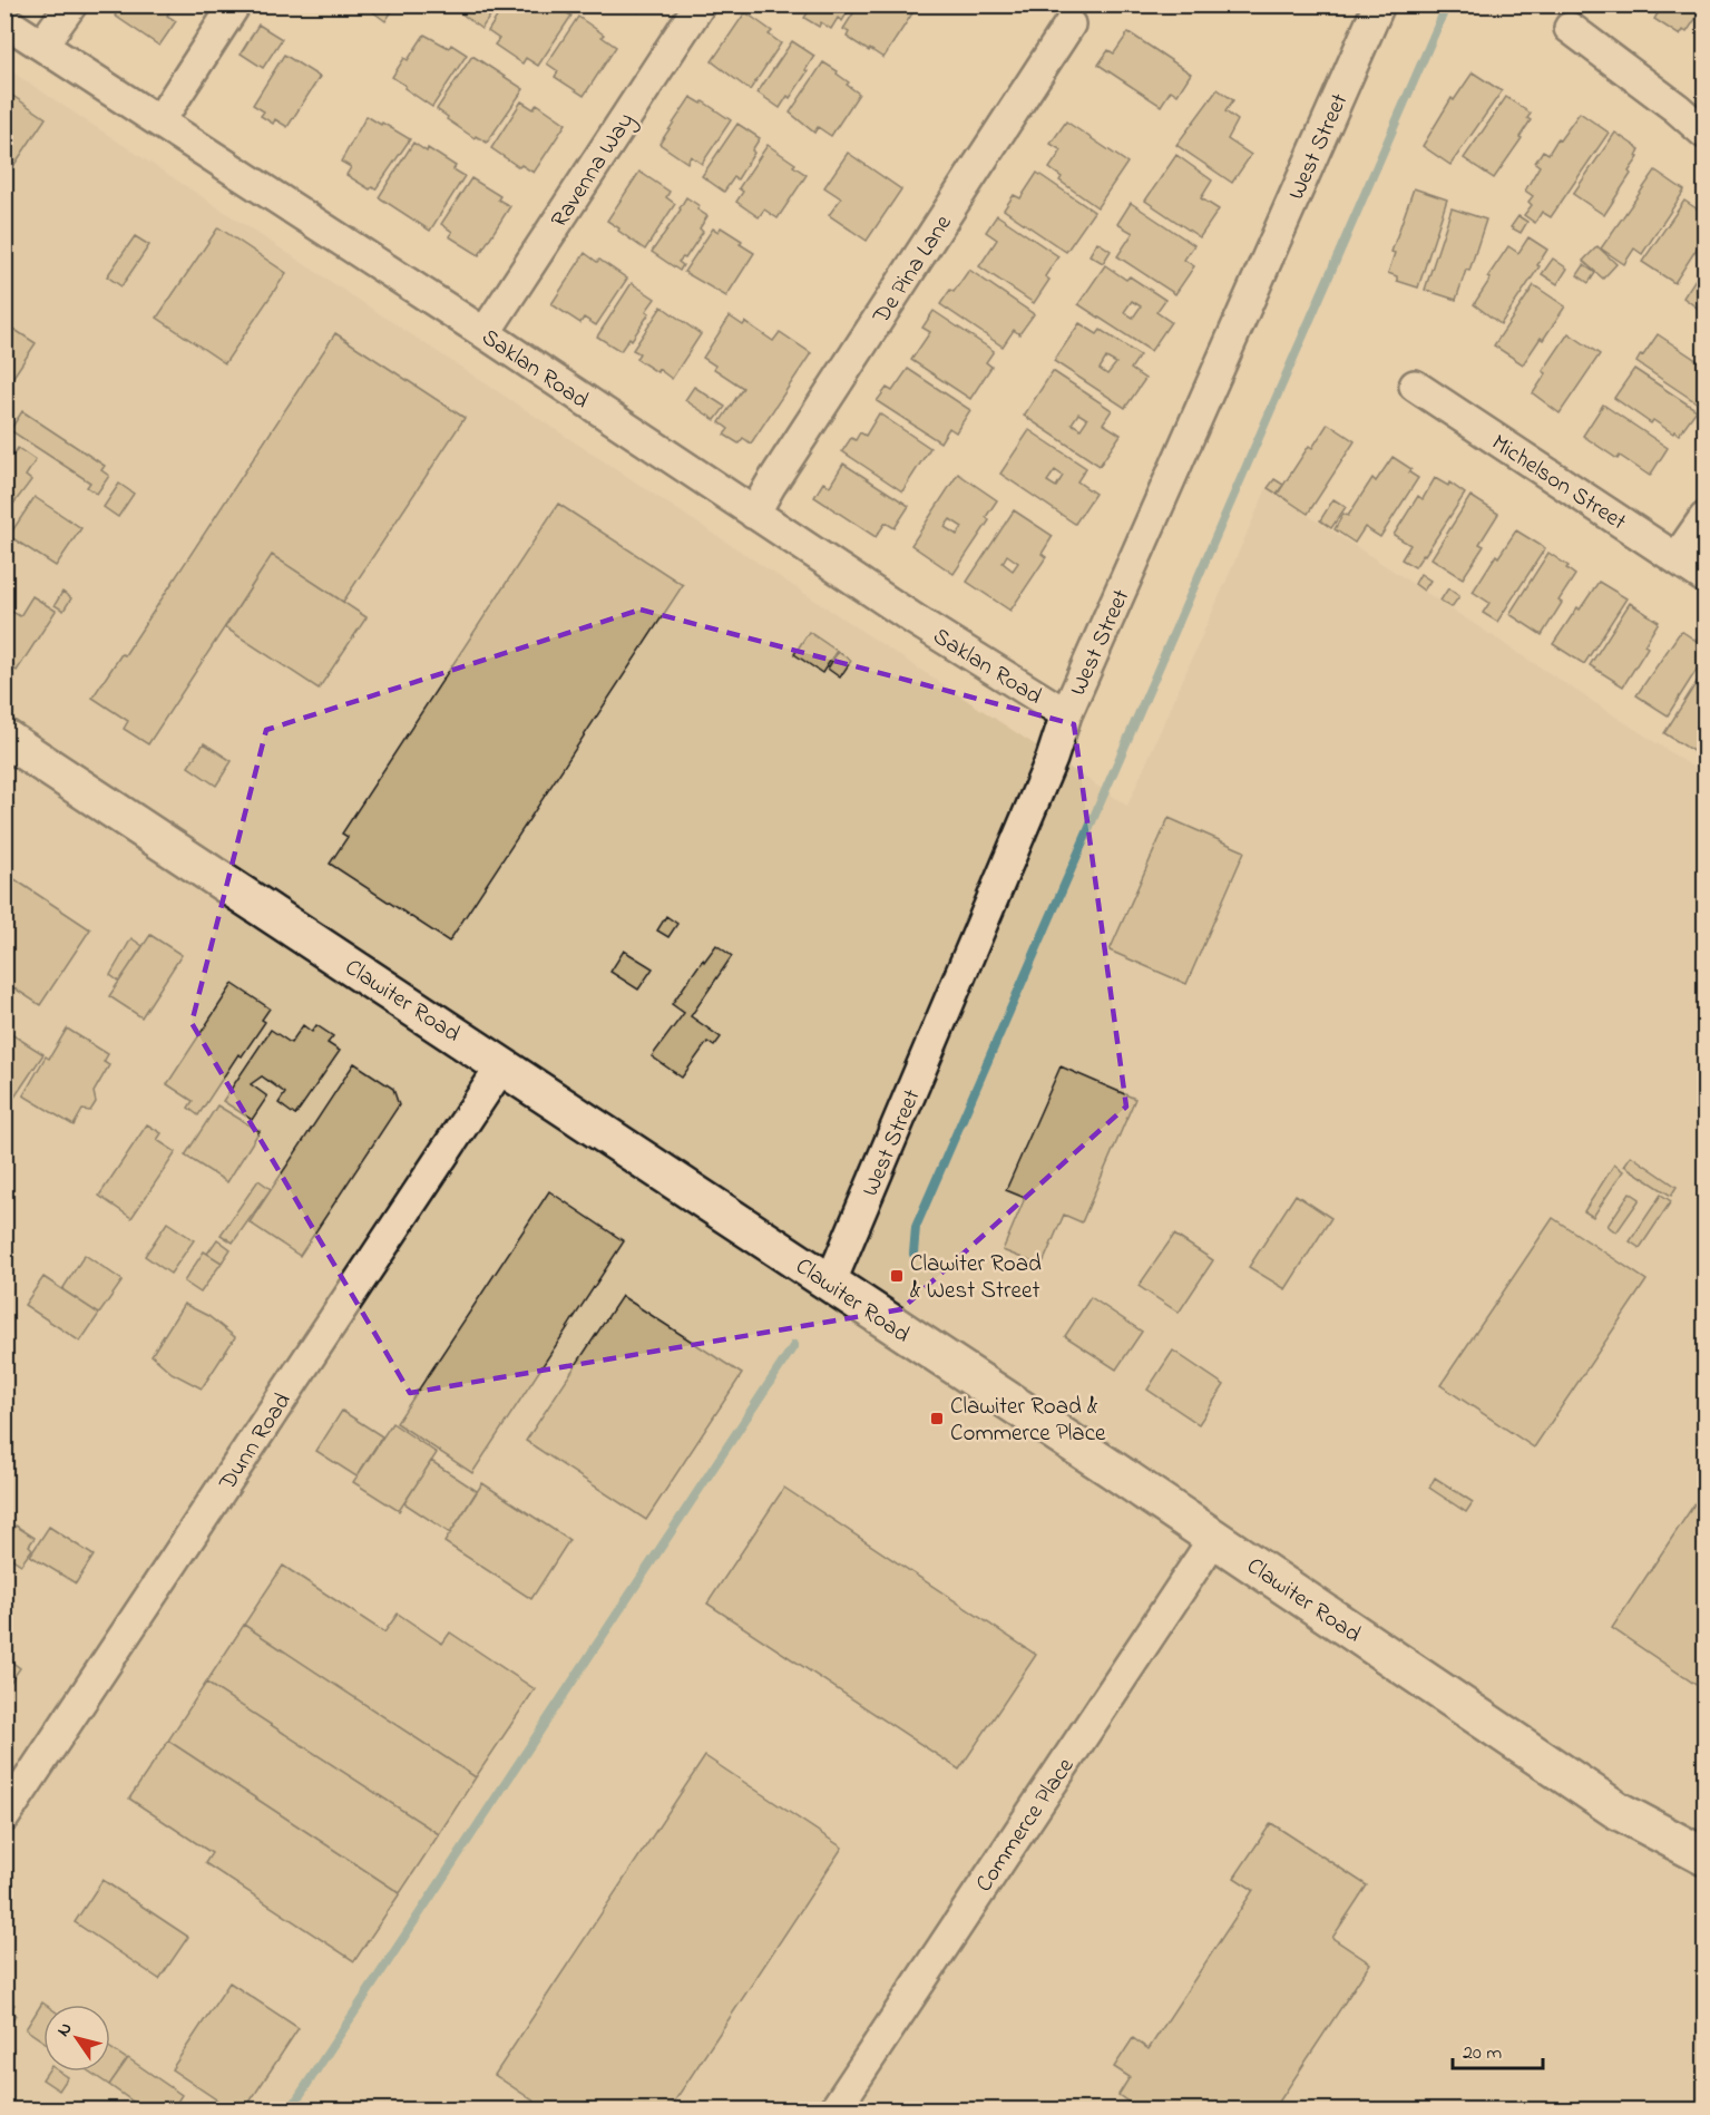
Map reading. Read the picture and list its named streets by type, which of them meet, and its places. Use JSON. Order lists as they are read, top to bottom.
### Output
{
  "streets": {
    "main road": ["Clawiter Road"],
    "street": [
      "West Street",
      "Ravenna Way",
      "De Pina Lane",
      "Saklan Road",
      "Michelson Street",
      "Dunn Road",
      "Commerce Place"
    ]
  },
  "crossings": [
    ["West Street", "Saklan Road"],
    ["West Street", "Clawiter Road"],
    ["Ravenna Way", "Saklan Road"],
    ["De Pina Lane", "Saklan Road"],
    ["Clawiter Road", "Dunn Road"],
    ["Clawiter Road", "Commerce Place"]
  ],
  "places": {
    "transit": ["Clawiter Road & West Street", "Clawiter Road & Commerce Place"]
  },
  "scale_bar": "20 m",
  "north": "top left"
}
